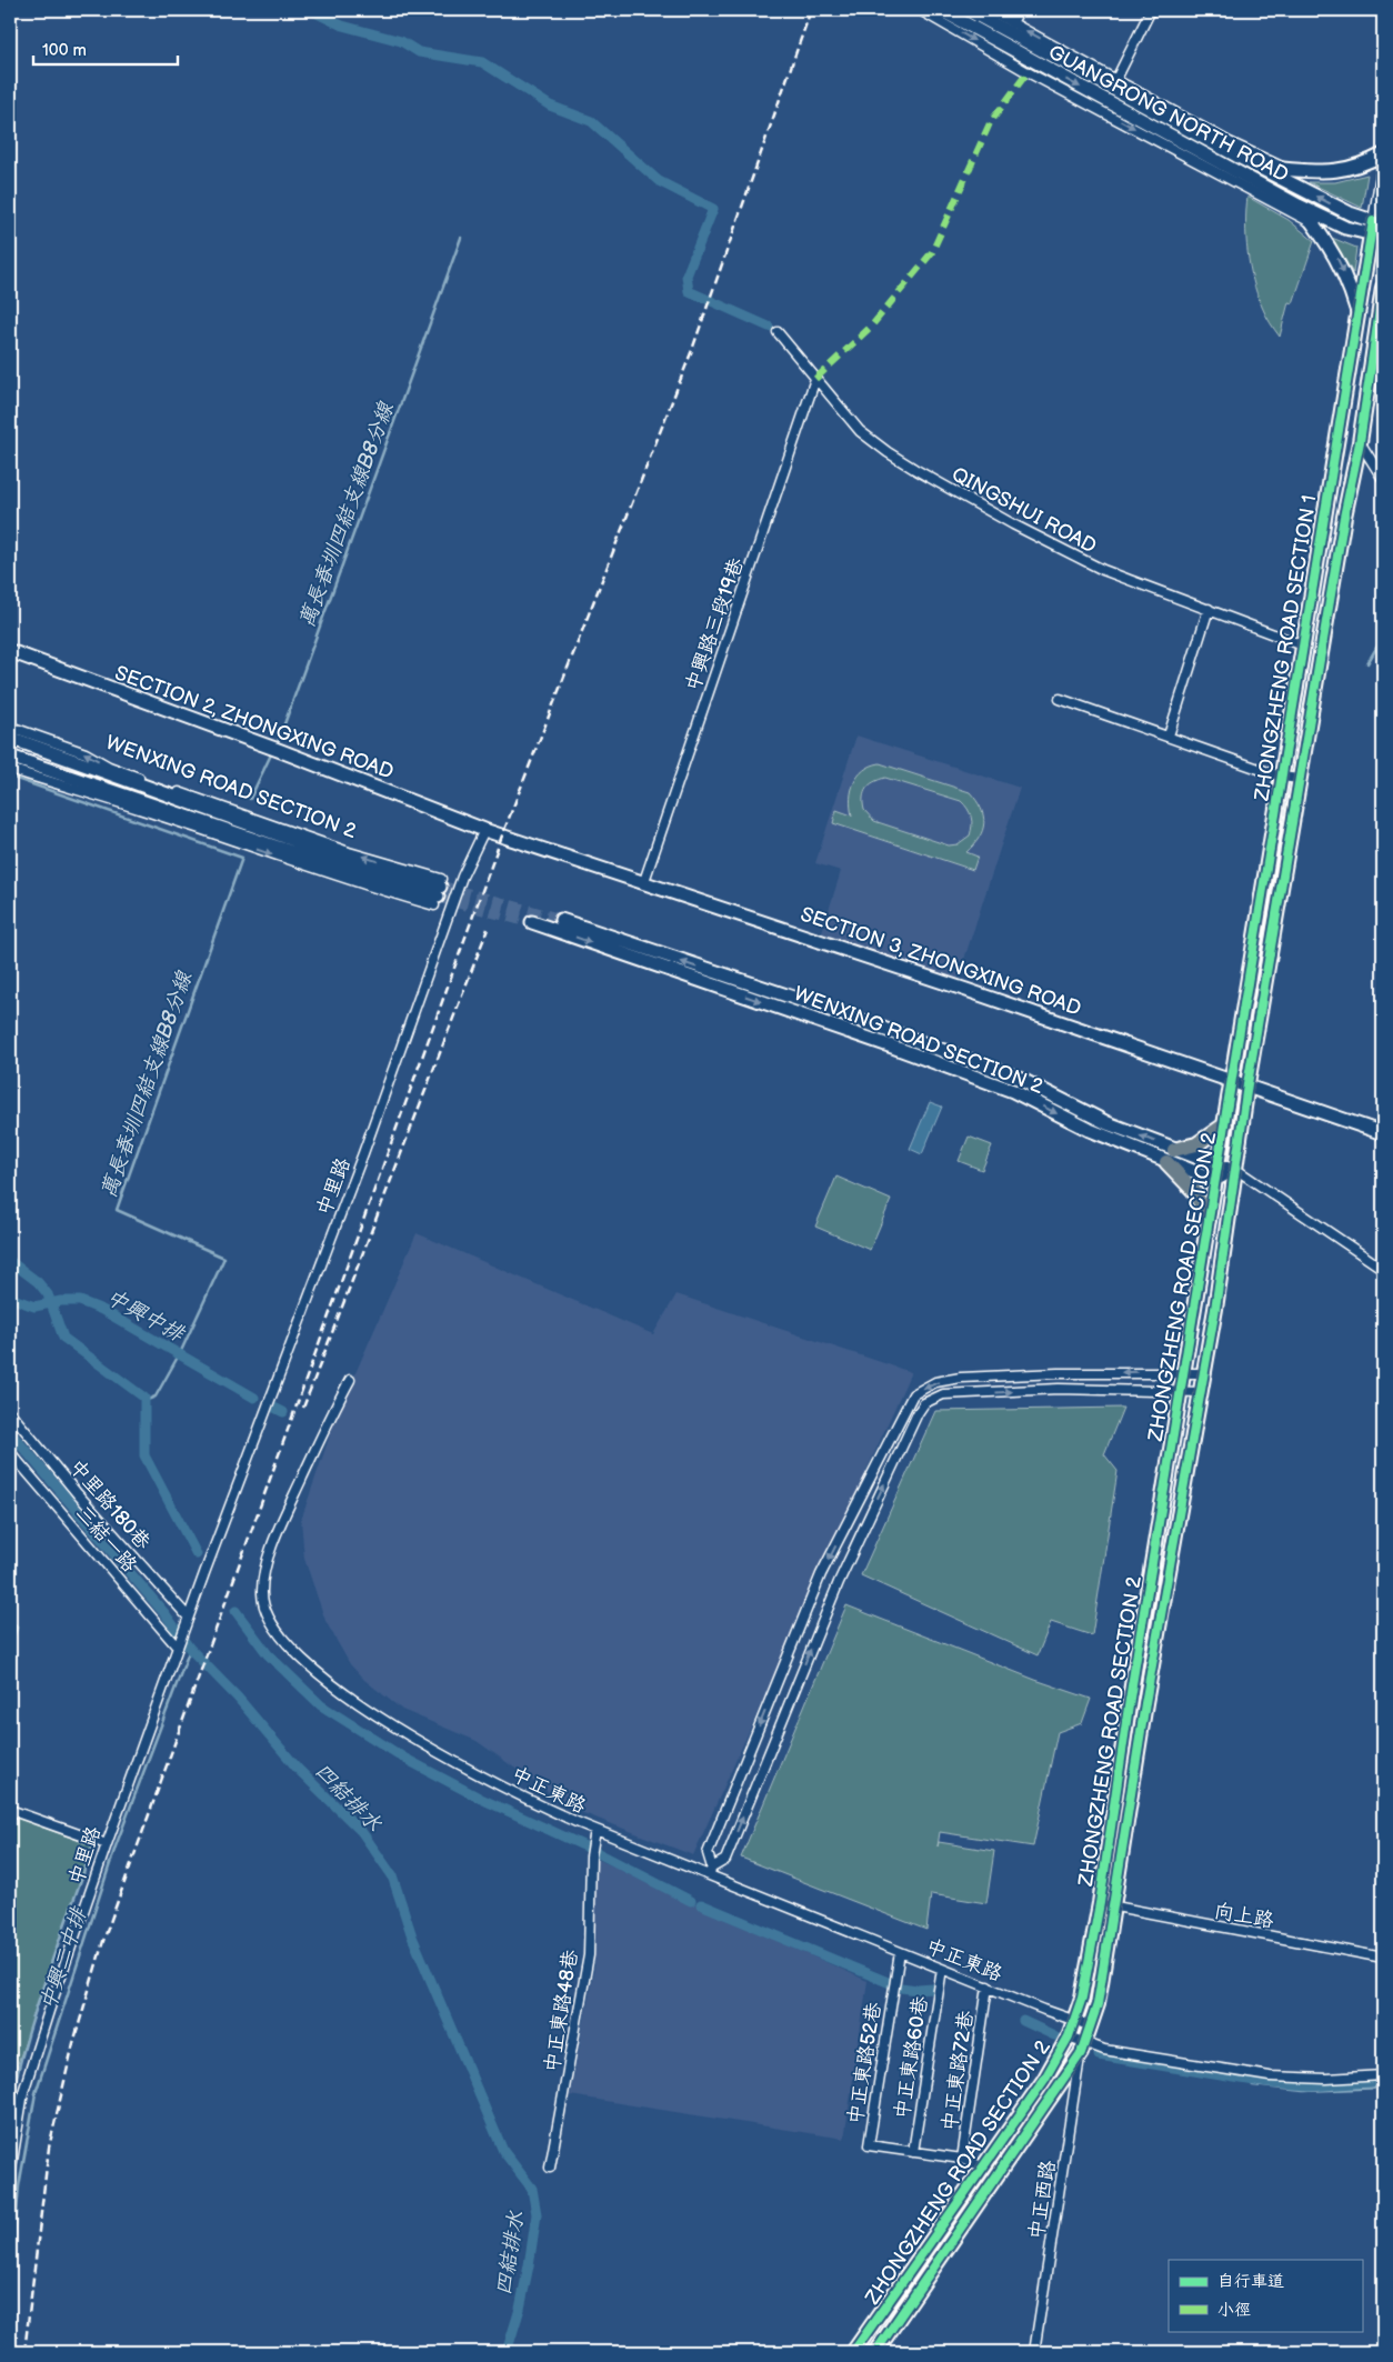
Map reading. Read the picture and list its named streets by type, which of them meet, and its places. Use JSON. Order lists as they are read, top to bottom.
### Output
{
  "streets": {
    "main road": ["ZHONGZHENG ROAD SECTION 1", "ZHONGZHENG ROAD SECTION 2"],
    "street": [
      "GUANGRONG NORTH ROAD",
      "QINGSHUI ROAD",
      "中興路三段19巷",
      "SECTION 2, ZHONGXING ROAD",
      "WENXING ROAD SECTION 2",
      "SECTION 3, ZHONGXING ROAD",
      "中里路",
      "中里路180巷",
      "三結一路",
      "中正東路",
      "向上路",
      "中正東路48巷",
      "中正東路60巷",
      "中正東路52巷",
      "中正東路72巷",
      "中正西路"
    ]
  },
  "crossings": [
    ["GUANGRONG NORTH ROAD", "ZHONGZHENG ROAD SECTION 1"],
    ["QINGSHUI ROAD", "中興路三段19巷"],
    ["QINGSHUI ROAD", "ZHONGZHENG ROAD SECTION 1"],
    ["中興路三段19巷", "SECTION 3, ZHONGXING ROAD"],
    ["ZHONGZHENG ROAD SECTION 1", "SECTION 3, ZHONGXING ROAD"],
    ["ZHONGZHENG ROAD SECTION 1", "ZHONGZHENG ROAD SECTION 2"],
    ["SECTION 2, ZHONGXING ROAD", "SECTION 3, ZHONGXING ROAD"],
    ["SECTION 2, ZHONGXING ROAD", "中里路"],
    ["WENXING ROAD SECTION 2", "ZHONGZHENG ROAD SECTION 2"],
    ["SECTION 3, ZHONGXING ROAD", "中里路"],
    ["SECTION 3, ZHONGXING ROAD", "ZHONGZHENG ROAD SECTION 2"],
    ["中里路", "中里路180巷"],
    ["中里路", "三結一路"],
    ["ZHONGZHENG ROAD SECTION 2", "中正東路"],
    ["ZHONGZHENG ROAD SECTION 2", "向上路"],
    ["ZHONGZHENG ROAD SECTION 2", "中正西路"],
    ["中正東路", "中正東路48巷"],
    ["中正東路", "中正東路60巷"],
    ["中正東路", "中正東路52巷"],
    ["中正東路", "中正東路72巷"],
    ["中正東路60巷", "中正東路52巷"]
  ],
  "water": [
    "萬長春圳四結支線B8分線",
    "中興中排",
    "四結排水",
    "中興二中排"
  ],
  "legend": ["自行車道", "小徑"],
  "scale_bar": "100 m"
}
